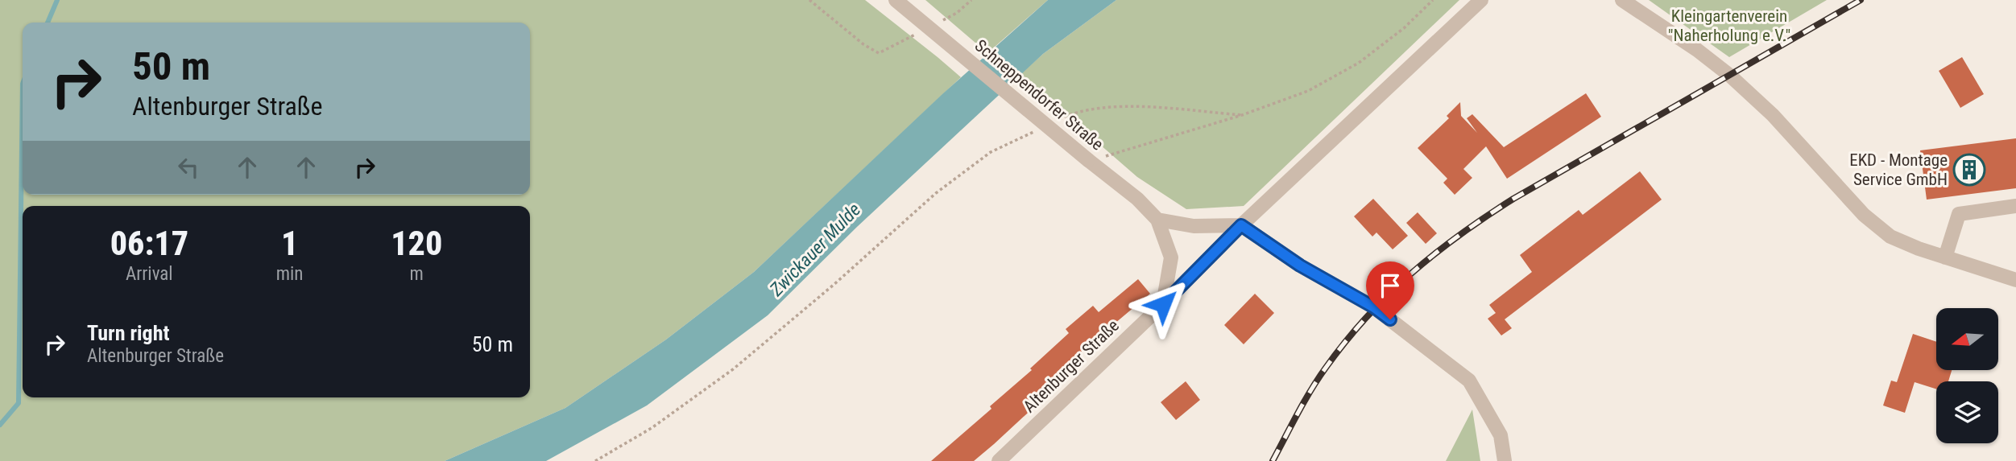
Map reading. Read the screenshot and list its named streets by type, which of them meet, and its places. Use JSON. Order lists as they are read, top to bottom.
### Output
{
  "streets": {
    "street": ["Schneppendorfer Straße", "Altenburger Straße"]
  },
  "crossings": [
    ["Schneppendorfer Straße", "Altenburger Straße"]
  ],
  "water": ["Zwickauer Mulde"],
  "parks": ["Kleingartenverein \"Naherholung e.V.\""],
  "places": {
    "building": ["EKD - Montage Service GmbH"]
  },
  "north": "left",
  "page": {
    "turn": ["50 m", "Altenburger Straße"],
    "eta": [
      "06:17",
      "Arrival",
      "1",
      "min",
      "120",
      "m"
    ],
    "list": [
      {
        "name": "Turn right",
        "note": "Altenburger Straße",
        "value": "50 m"
      }
    ]
  }
}
